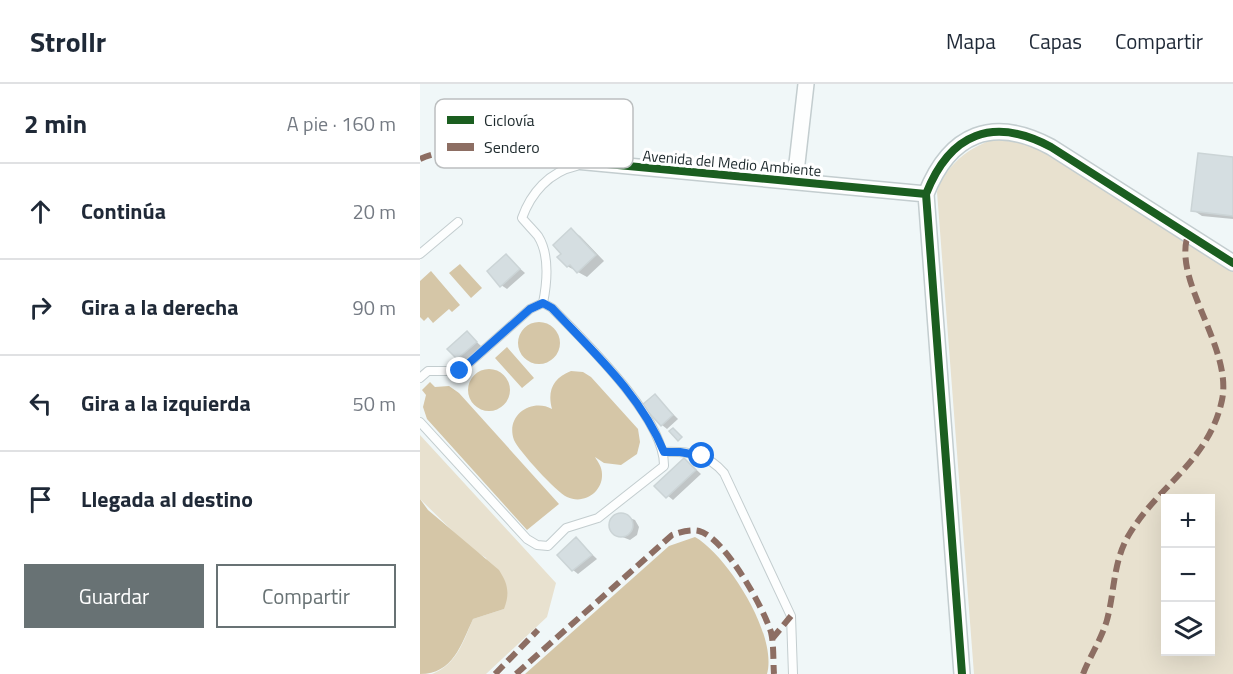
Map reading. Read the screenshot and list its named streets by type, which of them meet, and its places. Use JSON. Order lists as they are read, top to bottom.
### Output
{
  "streets": {
    "street": ["Avenida del Medio Ambiente"]
  },
  "legend": ["Ciclovía", "Sendero"],
  "page": {
    "header": "Strollr",
    "nav": ["Mapa", "Capas", "Compartir"],
    "heading": ["2 min", "A pie · 160 m"],
    "list": [
      ["Continúa", "20 m"],
      ["Gira a la derecha", "90 m"],
      ["Gira a la izquierda", "50 m"],
      "Llegada al destino"
    ],
    "map_buttons": ["+", "−"],
    "buttons": ["Guardar", "Compartir"]
  }
}
